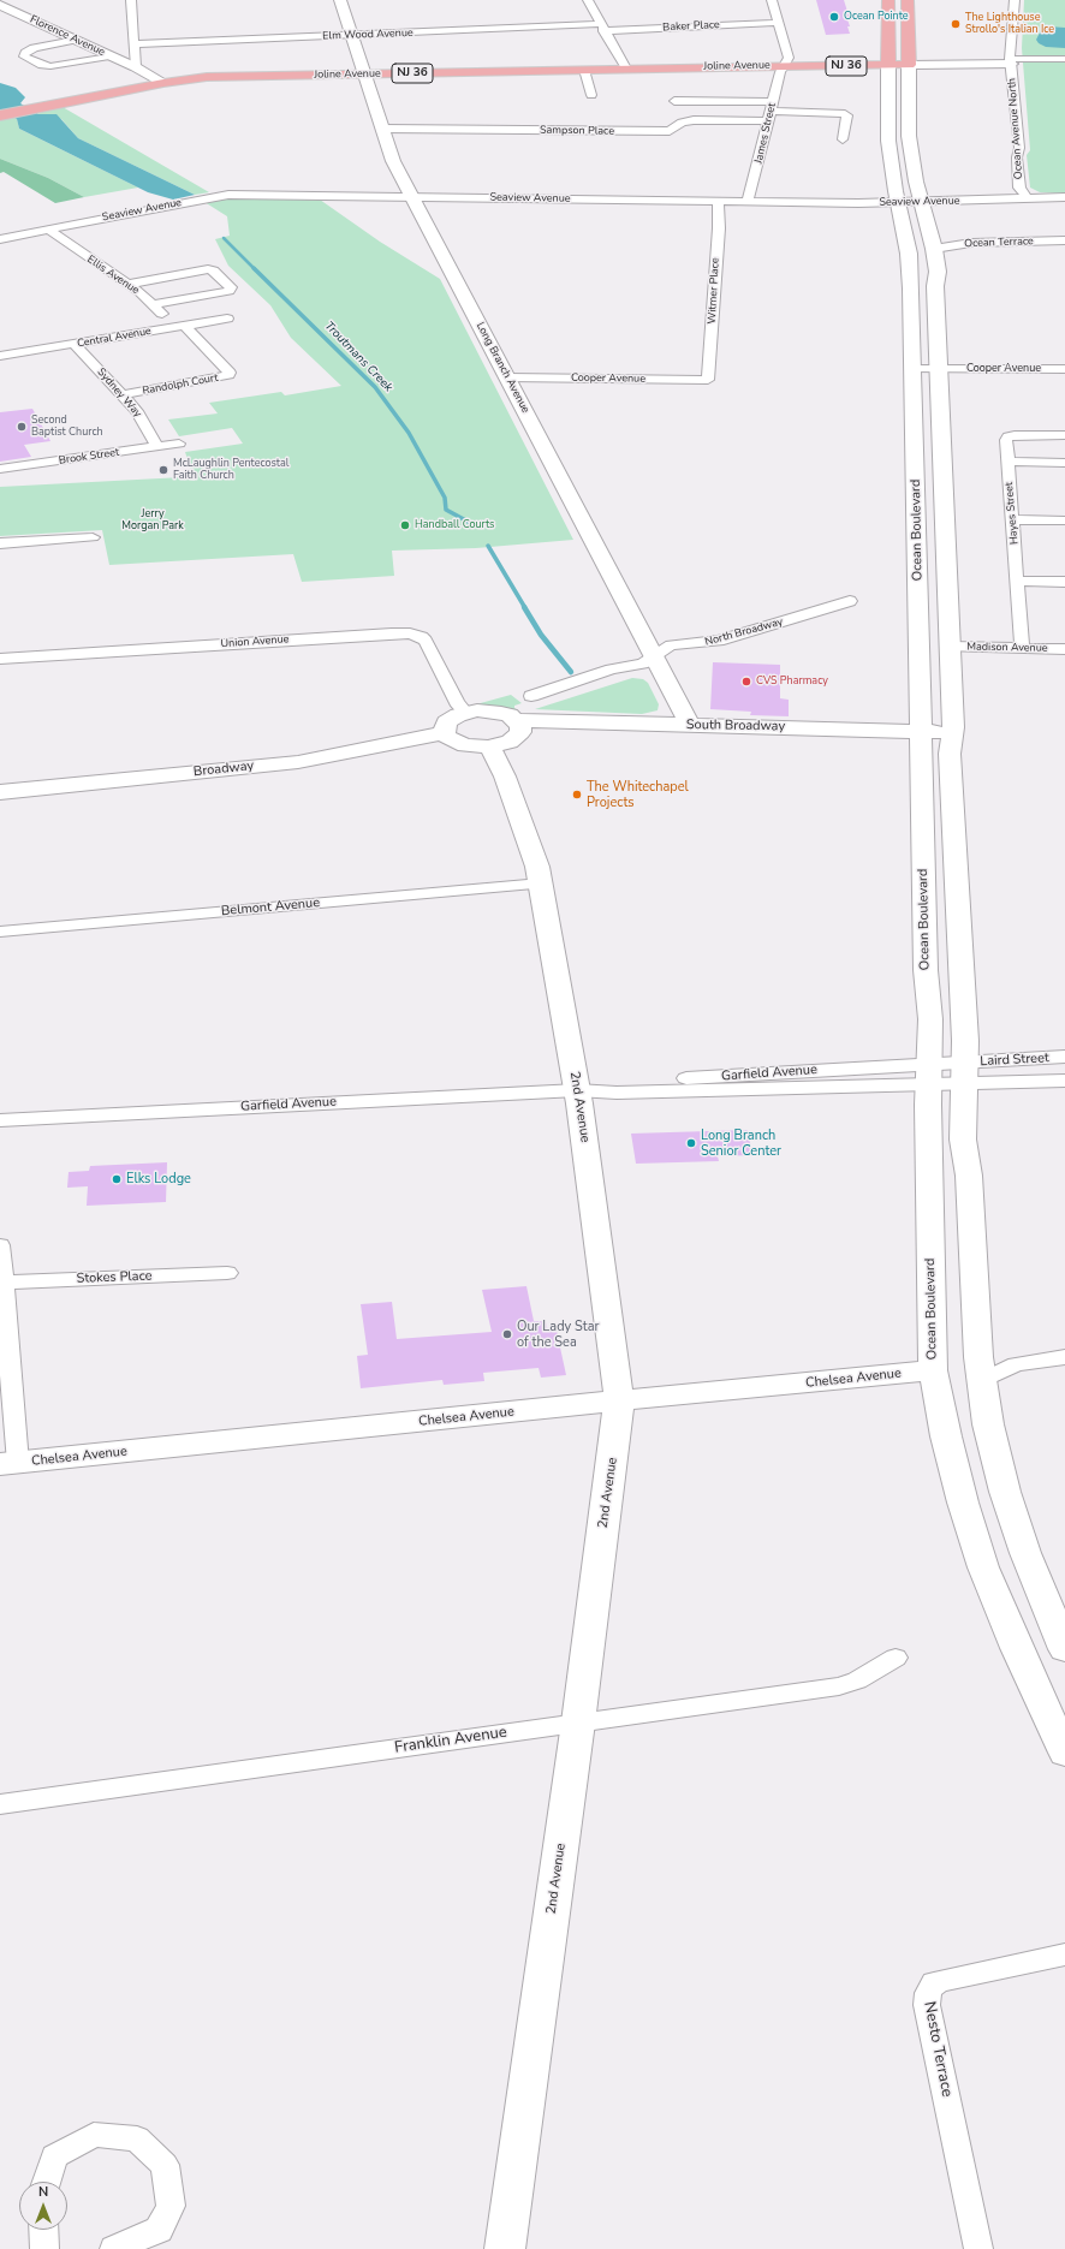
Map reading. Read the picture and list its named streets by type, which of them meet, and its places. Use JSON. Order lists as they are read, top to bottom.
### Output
{
  "streets": {
    "main road": [
      "Florence Avenue",
      "Joline Avenue",
      "NJ 36",
      "Long Branch Avenue",
      "Ocean Boulevard",
      "South Broadway",
      "Broadway",
      "2nd Avenue",
      "Chelsea Avenue"
    ],
    "street": [
      "Baker Place",
      "Elm Wood Avenue",
      "Ocean Avenue North",
      "Sampson Place",
      "James Street",
      "Seaview Avenue",
      "Ocean Terrace",
      "Ellis Avenue",
      "Witmer Place",
      "Central Avenue",
      "Cooper Avenue",
      "Randolph Court",
      "Sydney Way",
      "Brook Street",
      "Hayes Street",
      "North Broadway",
      "Union Avenue",
      "Madison Avenue",
      "Belmont Avenue",
      "Laird Street",
      "Garfield Avenue",
      "Stokes Place",
      "Franklin Avenue",
      "Nesto Terrace"
    ]
  },
  "crossings": [
    ["Baker Place", "Elm Wood Avenue"],
    ["Elm Wood Avenue", "Long Branch Avenue"],
    ["Florence Avenue", "Joline Avenue"],
    ["Joline Avenue", "Ocean Avenue North"],
    ["Joline Avenue", "James Street"],
    ["Joline Avenue", "Long Branch Avenue"],
    ["Joline Avenue", "Ocean Boulevard"],
    ["Ocean Avenue North", "Seaview Avenue"],
    ["Sampson Place", "James Street"],
    ["Sampson Place", "Long Branch Avenue"],
    ["James Street", "Seaview Avenue"],
    ["Seaview Avenue", "Ellis Avenue"],
    ["Seaview Avenue", "Witmer Place"],
    ["Seaview Avenue", "Long Branch Avenue"],
    ["Seaview Avenue", "Ocean Boulevard"],
    ["Ocean Terrace", "Ocean Boulevard"],
    ["Ellis Avenue", "Central Avenue"],
    ["Ellis Avenue", "Randolph Court"],
    ["Witmer Place", "Cooper Avenue"],
    ["Central Avenue", "Randolph Court"],
    ["Central Avenue", "Sydney Way"],
    ["Long Branch Avenue", "Cooper Avenue"],
    ["Long Branch Avenue", "North Broadway"],
    ["Long Branch Avenue", "South Broadway"],
    ["Cooper Avenue", "Ocean Boulevard"],
    ["Randolph Court", "Sydney Way"],
    ["Sydney Way", "Brook Street"],
    ["Hayes Street", "Madison Avenue"],
    ["Ocean Boulevard", "Madison Avenue"],
    ["Ocean Boulevard", "South Broadway"],
    ["Ocean Boulevard", "Laird Street"],
    ["Ocean Boulevard", "Garfield Avenue"],
    ["Ocean Boulevard", "Chelsea Avenue"],
    ["Union Avenue", "South Broadway"],
    ["Belmont Avenue", "2nd Avenue"],
    ["Laird Street", "Garfield Avenue"],
    ["Garfield Avenue", "2nd Avenue"],
    ["2nd Avenue", "Chelsea Avenue"],
    ["2nd Avenue", "Franklin Avenue"]
  ],
  "water": ["Troutmans Creek"],
  "parks": ["Jerry Morgan Park"],
  "places": [
    "Ocean Pointe",
    "The Lighthouse Strollo's Italian Ice",
    "Second Baptist Church",
    "McLaughlin Pentecostal Faith Church",
    "Handball Courts",
    "CVS Pharmacy",
    "The Whitechapel Projects",
    "Long Branch Senior Center",
    "Elks Lodge",
    "Our Lady Star of the Sea"
  ],
  "north": "top"
}
